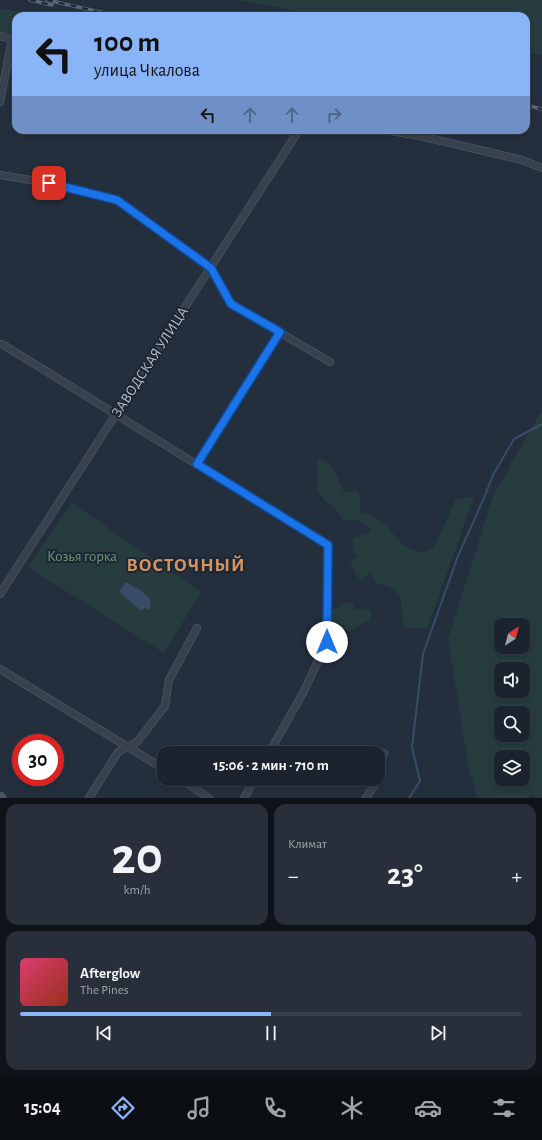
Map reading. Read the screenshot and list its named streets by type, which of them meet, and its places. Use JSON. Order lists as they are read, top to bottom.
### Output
{
  "streets": {
    "street": ["ЗАВОДСКАЯ УЛИЦА"]
  },
  "districts": ["ВОСТОЧНЫЙ"],
  "parks": ["Козья горка"],
  "north": "top right",
  "page": {
    "turn": ["100 m", "улица Чкалова"],
    "limit": "30",
    "trip": "15:06 · 2 мин · 710 m",
    "tile": [
      ["20", "km/h"],
      "Климат"
    ],
    "heat": ["−", "23°", "+"],
    "song": ["Afterglow", "The Pines"],
    "tabs": "15:04"
  }
}
